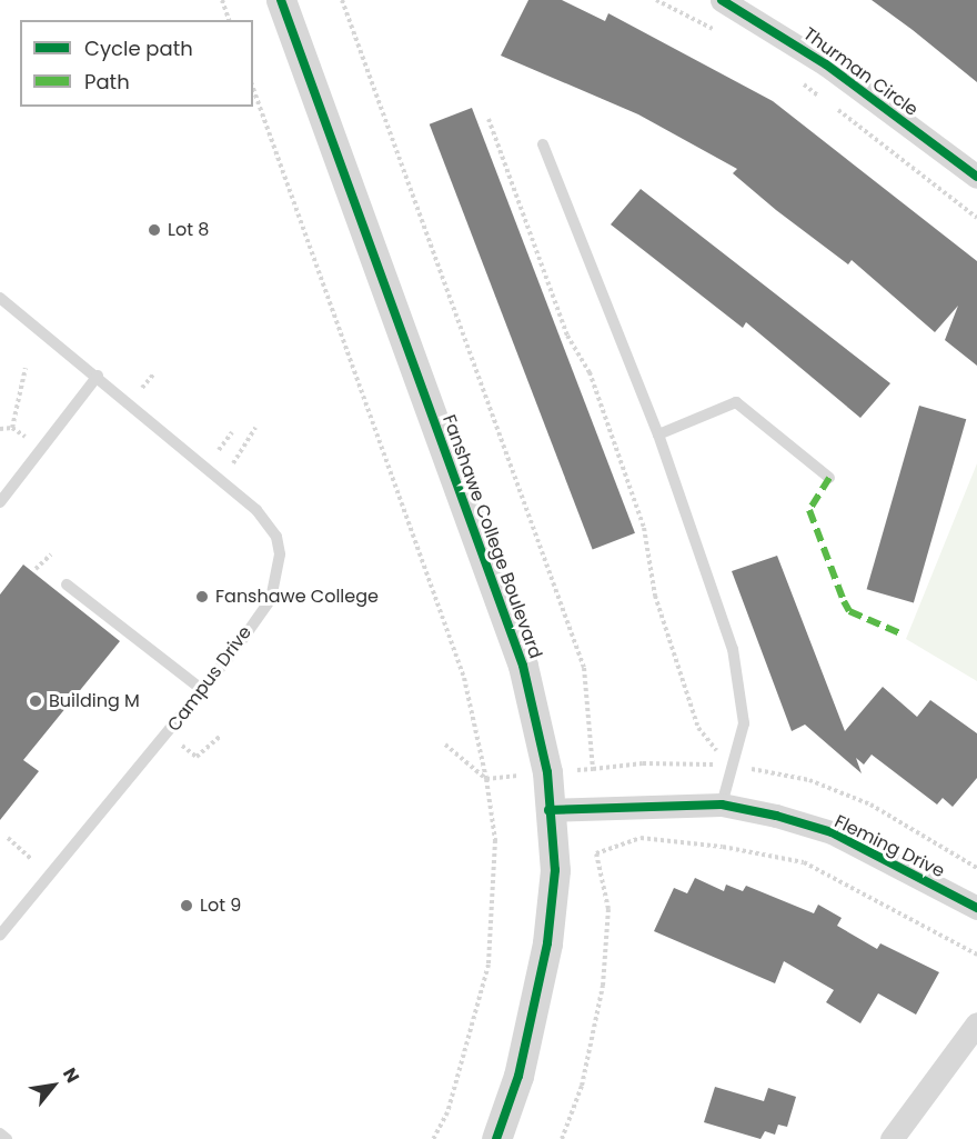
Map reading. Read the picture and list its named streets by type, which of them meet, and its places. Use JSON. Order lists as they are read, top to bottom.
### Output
{
  "streets": {
    "street": ["Thurman Circle", "Fanshawe College Boulevard", "Fleming Drive"],
    "lane": ["Campus Drive"]
  },
  "crossings": [
    ["Fanshawe College Boulevard", "Fleming Drive"]
  ],
  "places": [
    "Lot 8",
    "Fanshawe College",
    "Building M",
    "Lot 9"
  ],
  "legend": ["Cycle path", "Path"],
  "north": "top right"
}
